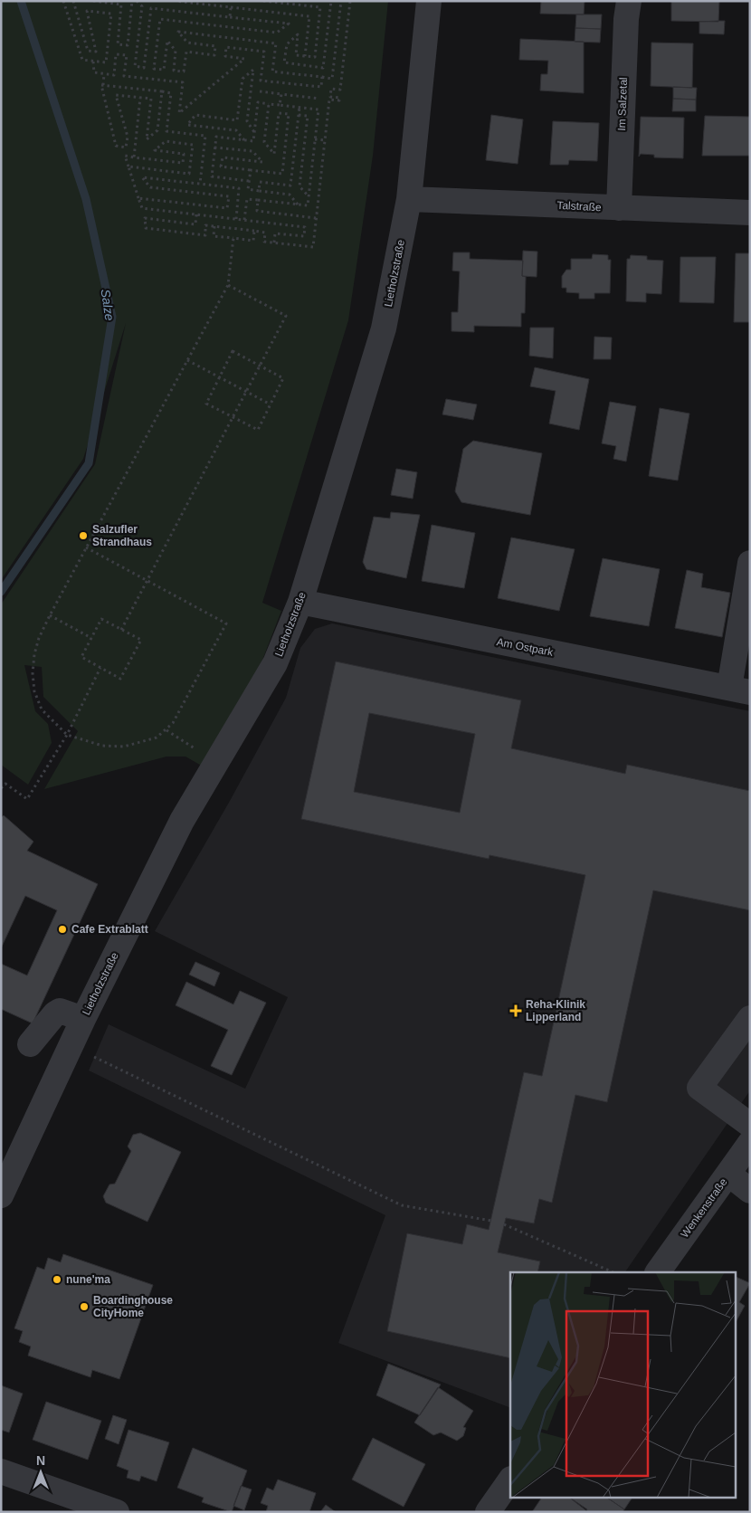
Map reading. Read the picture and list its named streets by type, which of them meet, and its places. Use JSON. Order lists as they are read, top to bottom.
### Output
{
  "streets": {
    "street": [
      "Im Salzetal",
      "Talstraße",
      "Lietholzstraße",
      "Am Ostpark",
      "Wenkenstraße"
    ]
  },
  "crossings": [
    ["Im Salzetal", "Talstraße"],
    ["Talstraße", "Lietholzstraße"],
    ["Lietholzstraße", "Am Ostpark"]
  ],
  "water": ["Salze"],
  "places": {
    "other": [
      "Salzufler Strandhaus",
      "Cafe Extrablatt",
      "nune'ma",
      "Boardinghouse CityHome"
    ],
    "health": ["Reha-Klinik Lipperland"]
  },
  "north": "top"
}
